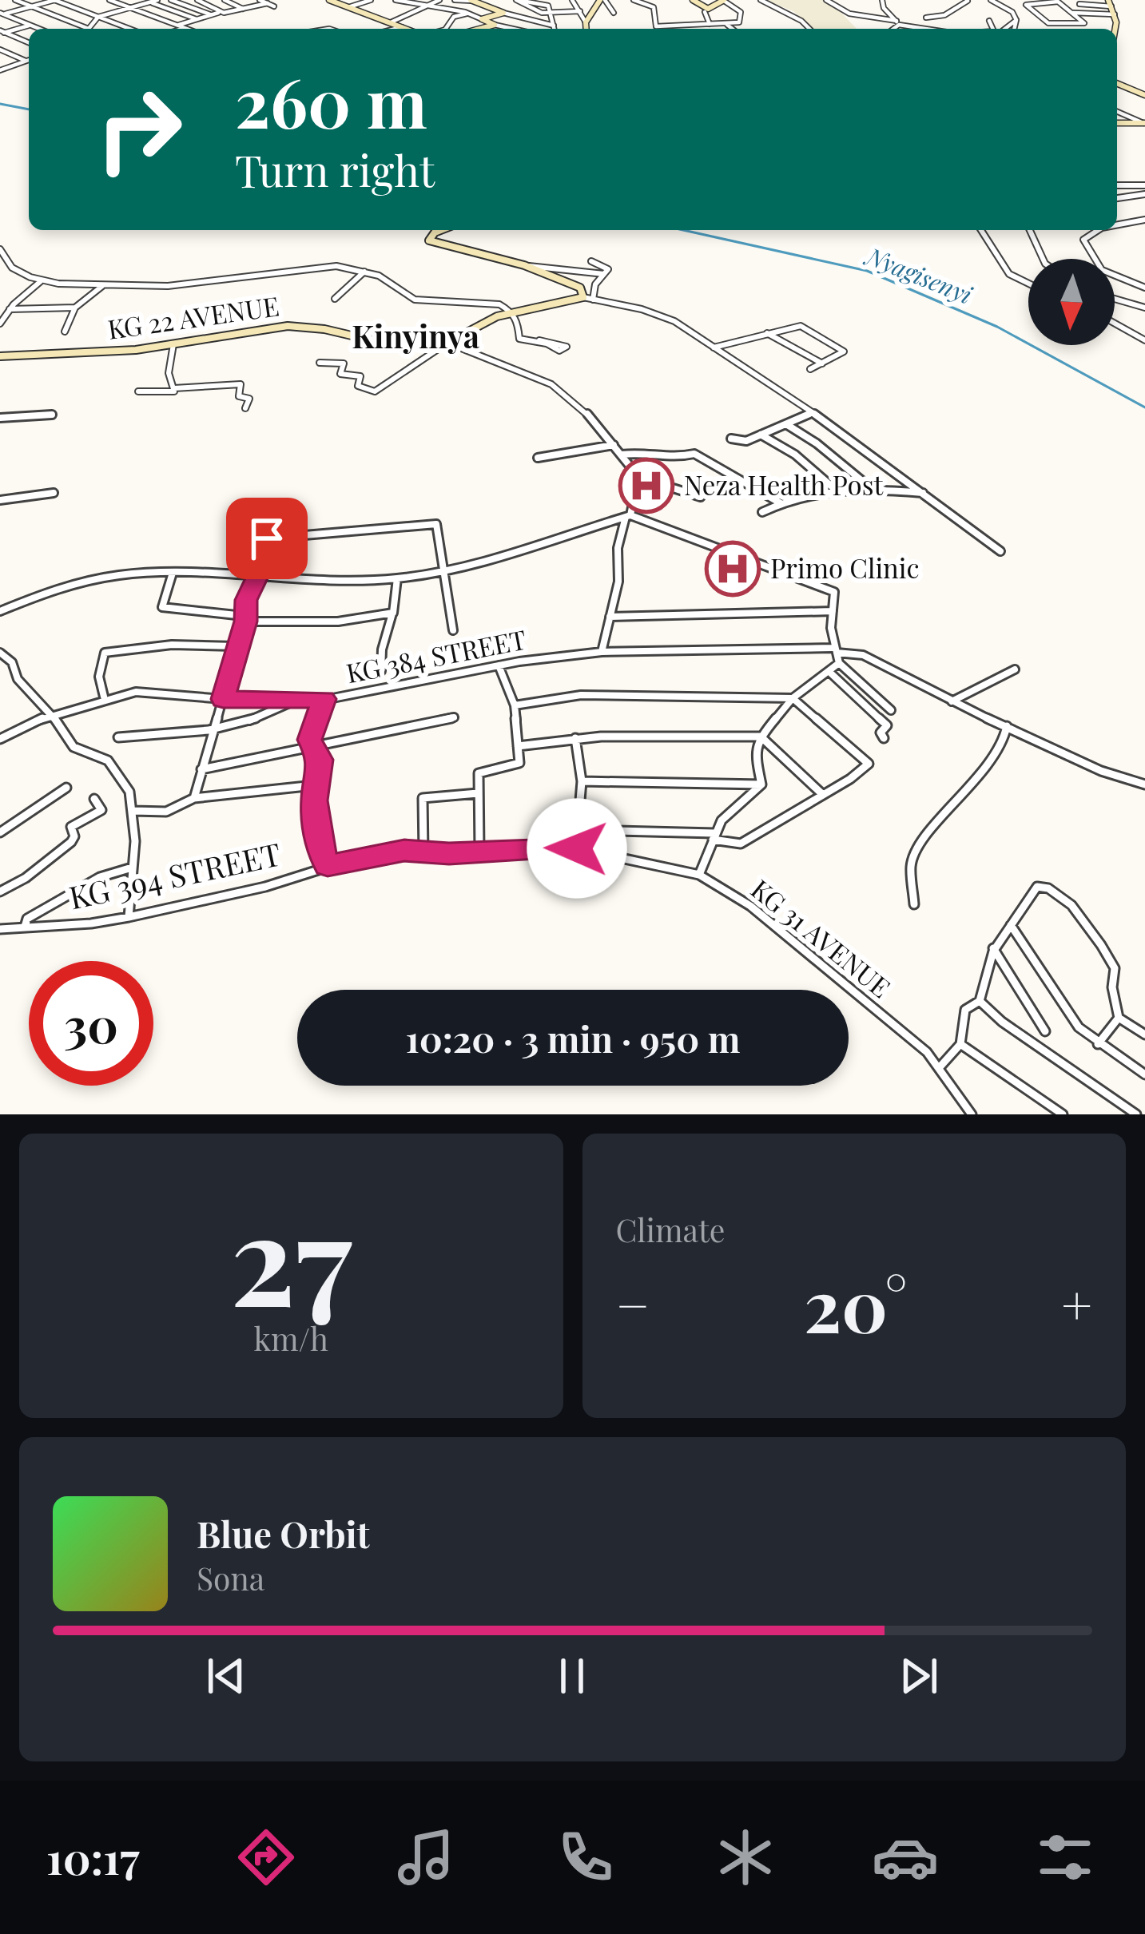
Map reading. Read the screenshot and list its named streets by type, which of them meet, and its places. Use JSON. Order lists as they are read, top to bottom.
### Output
{
  "streets": {
    "street": [
      "KG 22 AVENUE",
      "KG 384 STREET",
      "KG 394 STREET",
      "KG 31 AVENUE"
    ]
  },
  "crossings": [
    ["KG 394 STREET", "KG 31 AVENUE"]
  ],
  "districts": ["Kinyinya"],
  "water": ["Nyagisenyi"],
  "places": {
    "hospital": ["Neza Health Post", "Primo Clinic"]
  },
  "north": "bottom",
  "page": {
    "turn": ["260 m", "Turn right"],
    "limit": "30",
    "trip": "10:20 · 3 min · 950 m",
    "tile": [
      ["27", "km/h"],
      "Climate"
    ],
    "heat": ["−", "20°", "+"],
    "song": ["Blue Orbit", "Sona"],
    "tabs": "10:17"
  }
}
